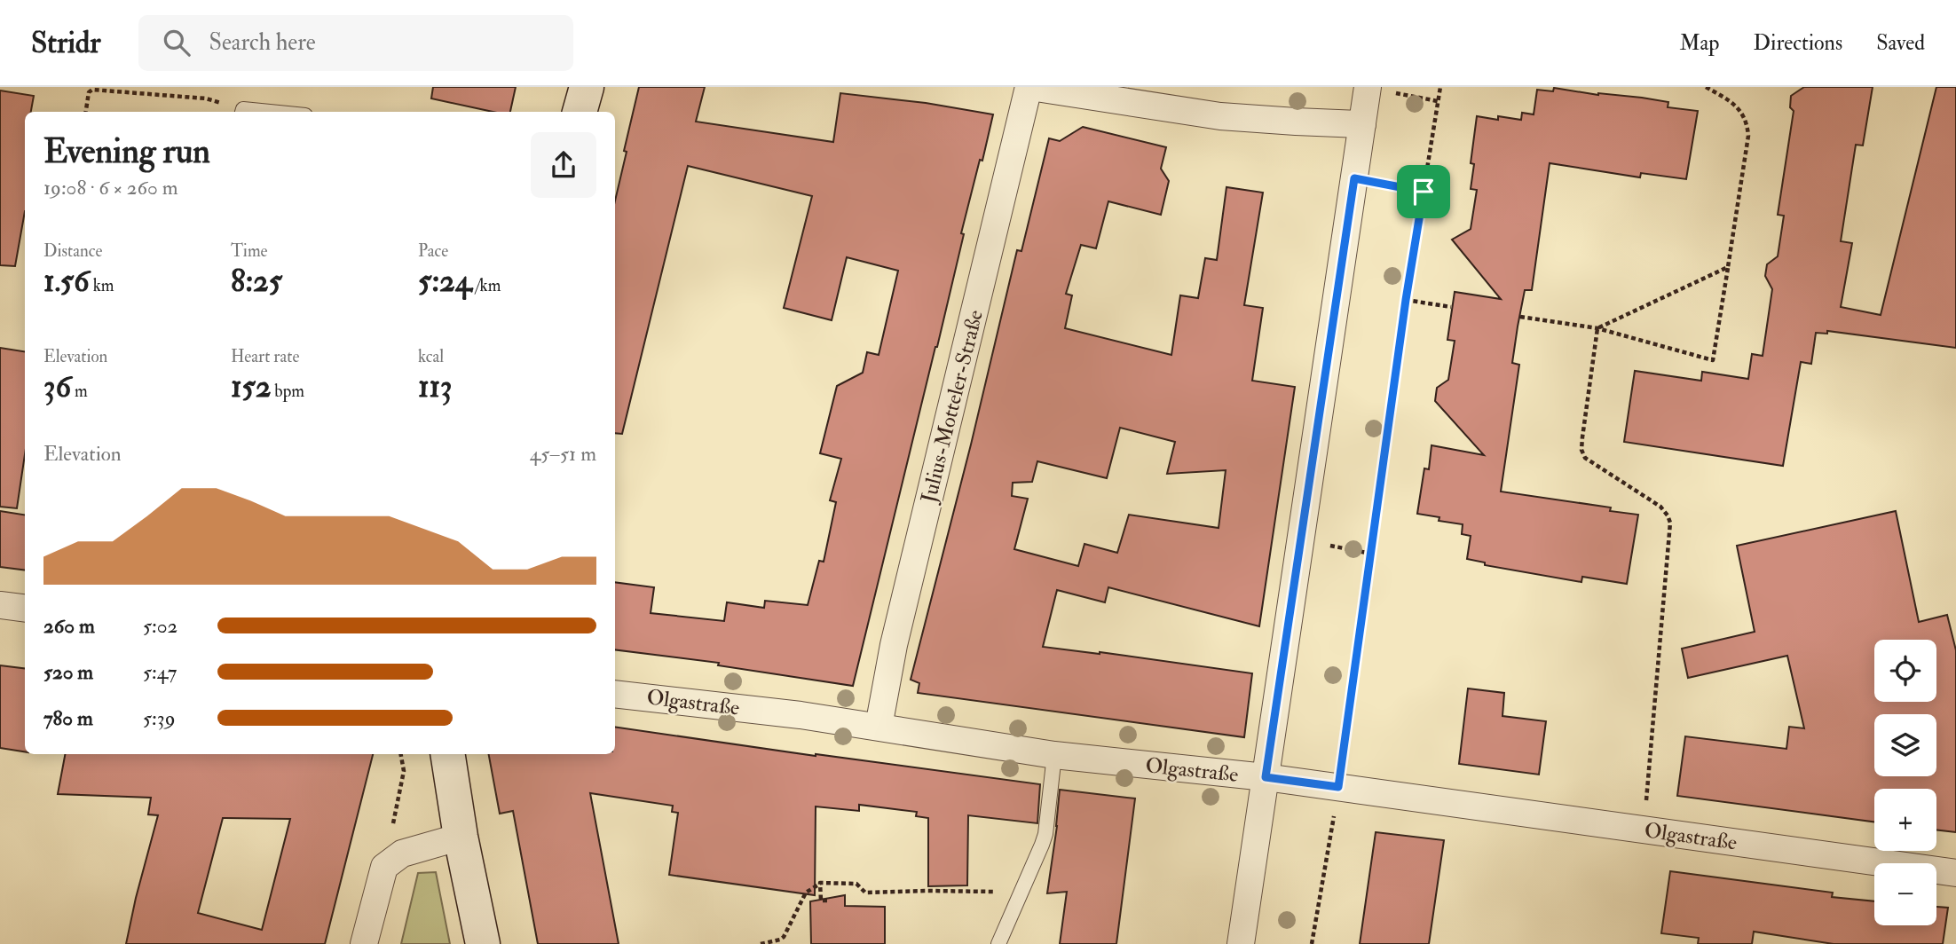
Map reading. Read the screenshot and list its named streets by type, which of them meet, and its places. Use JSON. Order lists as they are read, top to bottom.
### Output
{
  "streets": {
    "street": ["Julius-Motteler-Straße", "Olgastraße"]
  },
  "crossings": [
    ["Julius-Motteler-Straße", "Olgastraße"]
  ],
  "page": {
    "header": "Stridr",
    "search": "Search here",
    "nav": ["Map", "Directions", "Saved"],
    "heading": ["Evening run", "19:08 · 6 × 260 m"],
    "stats": [
      ["Distance", "1.56 km"],
      ["Time", "8:25"],
      ["Pace", "5:24 /km"],
      ["Elevation", "36 m"],
      ["Heart rate", "152 bpm"],
      ["kcal", "113"]
    ],
    "chart": ["Elevation", "45–51 m"],
    "list": [
      {
        "name": "260 m",
        "note": "5:02"
      },
      {
        "name": "520 m",
        "note": "5:47"
      },
      {
        "name": "780 m",
        "note": "5:39"
      }
    ],
    "map_buttons": ["+", "−"]
  }
}
